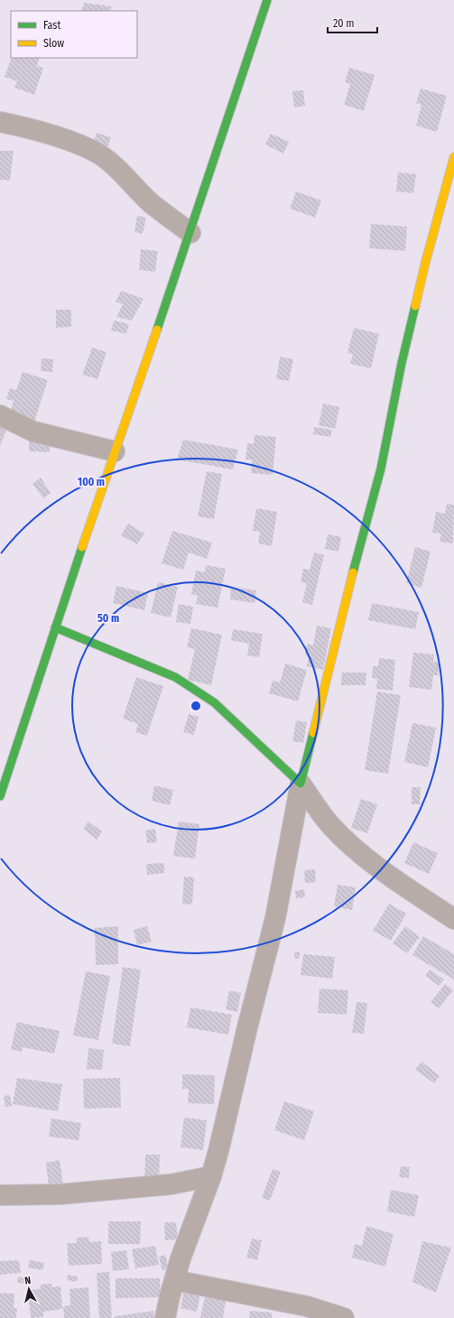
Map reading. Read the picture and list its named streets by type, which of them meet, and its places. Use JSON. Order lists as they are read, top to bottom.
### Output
{
  "legend": ["Fast", "Slow"],
  "scale_bar": "20 m",
  "north": "top",
  "rings": ["100 m", "50 m"]
}
